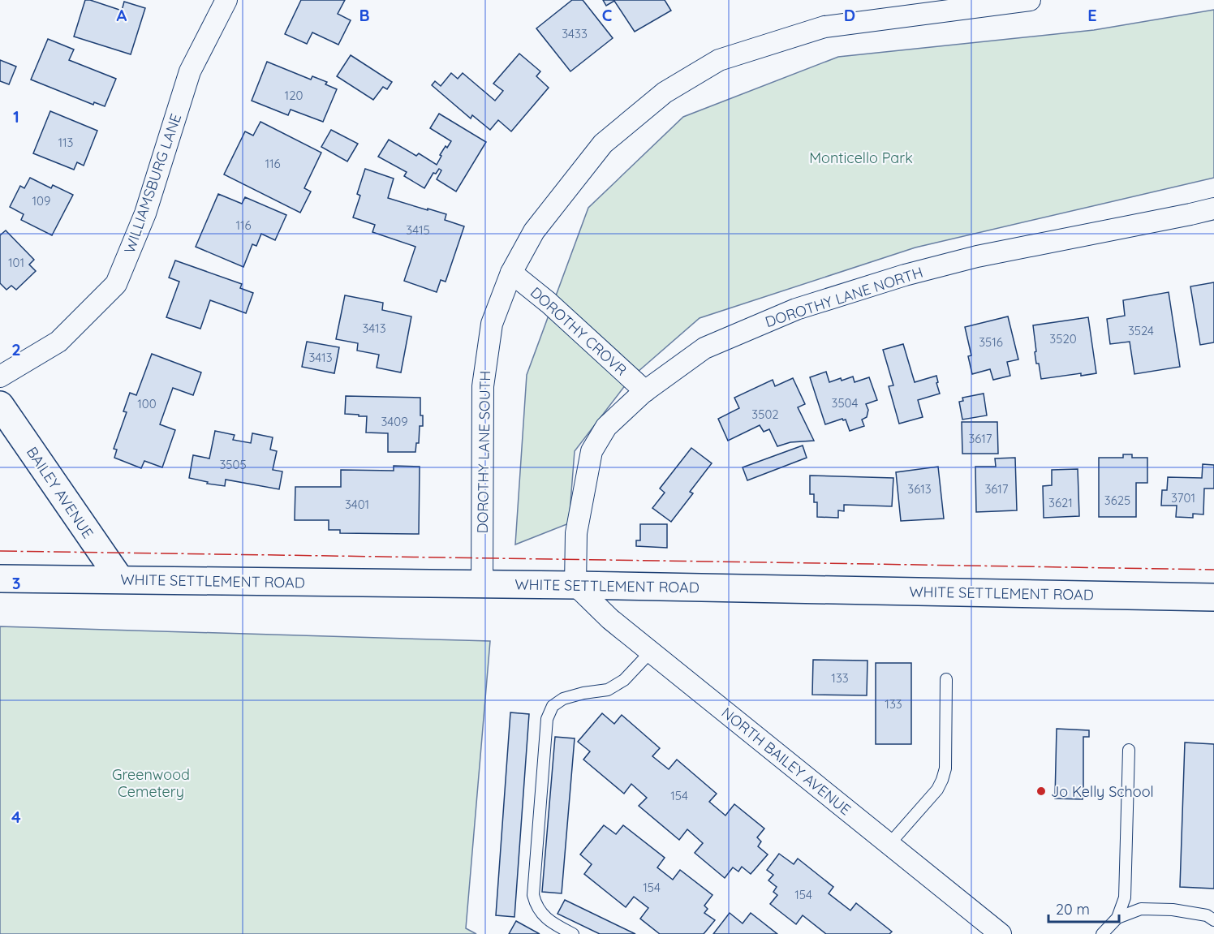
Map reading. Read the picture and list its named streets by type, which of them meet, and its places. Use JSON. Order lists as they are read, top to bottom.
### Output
{
  "streets": {
    "main road": ["BAILEY AVENUE", "WHITE SETTLEMENT ROAD"],
    "street": [
      "WILLIAMSBURG LANE",
      "DOROTHY LANE NORTH",
      "DOROTHY CROVR",
      "DOROTHY LANE SOUTH",
      "NORTH BAILEY AVENUE"
    ]
  },
  "crossings": [
    ["DOROTHY LANE NORTH", "DOROTHY CROVR"],
    ["DOROTHY LANE NORTH", "WHITE SETTLEMENT ROAD"],
    ["DOROTHY LANE NORTH", "NORTH BAILEY AVENUE"],
    ["DOROTHY CROVR", "DOROTHY LANE SOUTH"],
    ["DOROTHY LANE SOUTH", "WHITE SETTLEMENT ROAD"],
    ["BAILEY AVENUE", "WHITE SETTLEMENT ROAD"],
    ["WHITE SETTLEMENT ROAD", "NORTH BAILEY AVENUE"]
  ],
  "parks": ["Monticello Park", "Greenwood Cemetery"],
  "places": ["Jo Kelly School"],
  "house_numbers": [
    "3433",
    "120",
    "113",
    "116",
    "109",
    "116",
    "3415",
    "101",
    "3413",
    "3524",
    "3520",
    "3516",
    "3413",
    "3504",
    "100",
    "3502",
    "3409",
    "3617",
    "3505",
    "3613",
    "3617",
    "3701",
    "3625",
    "3621",
    "3401",
    "133",
    "133",
    "154",
    "154",
    "154"
  ],
  "scale_bar": "20 m",
  "grid": {
    "columns": [
      "A",
      "B",
      "C",
      "D",
      "E"
    ],
    "rows": [
      "1",
      "2",
      "3",
      "4"
    ]
  }
}
